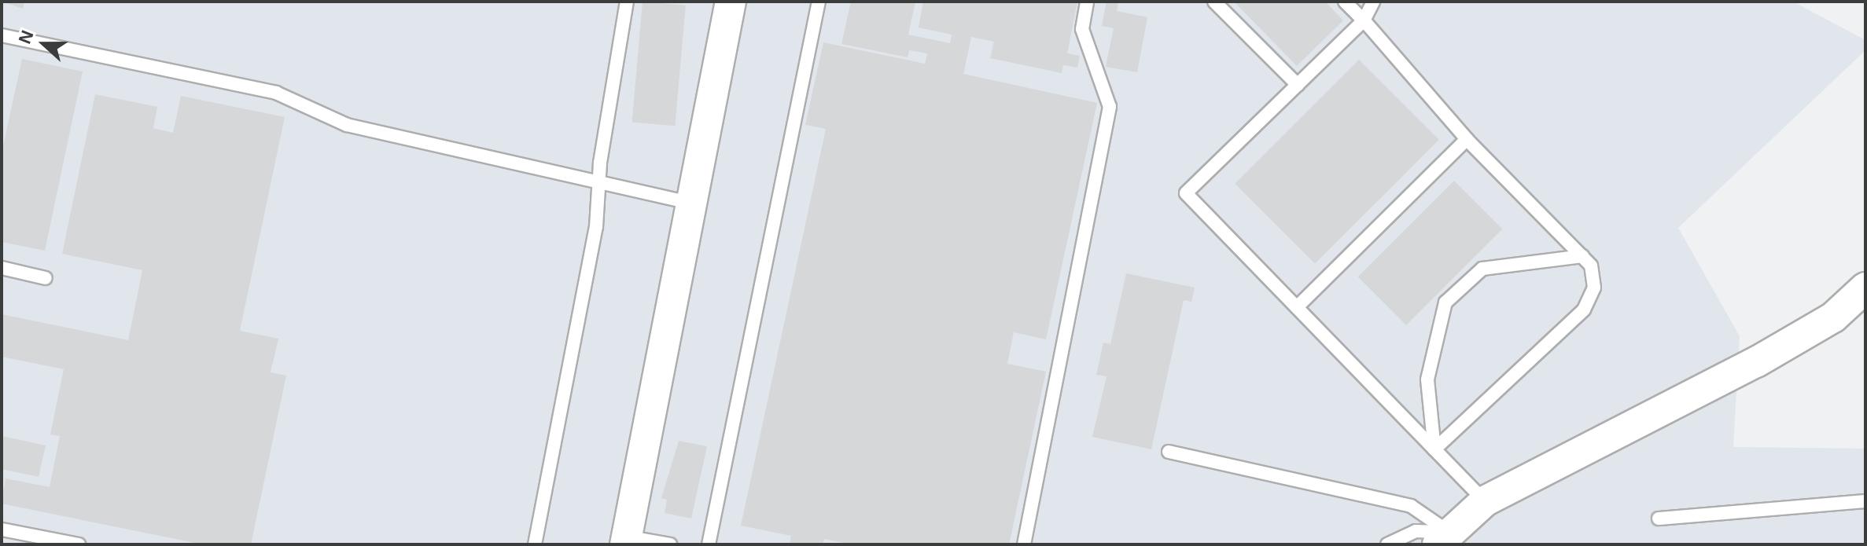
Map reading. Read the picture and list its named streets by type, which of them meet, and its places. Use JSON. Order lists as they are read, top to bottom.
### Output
{
  "north": "left"
}
